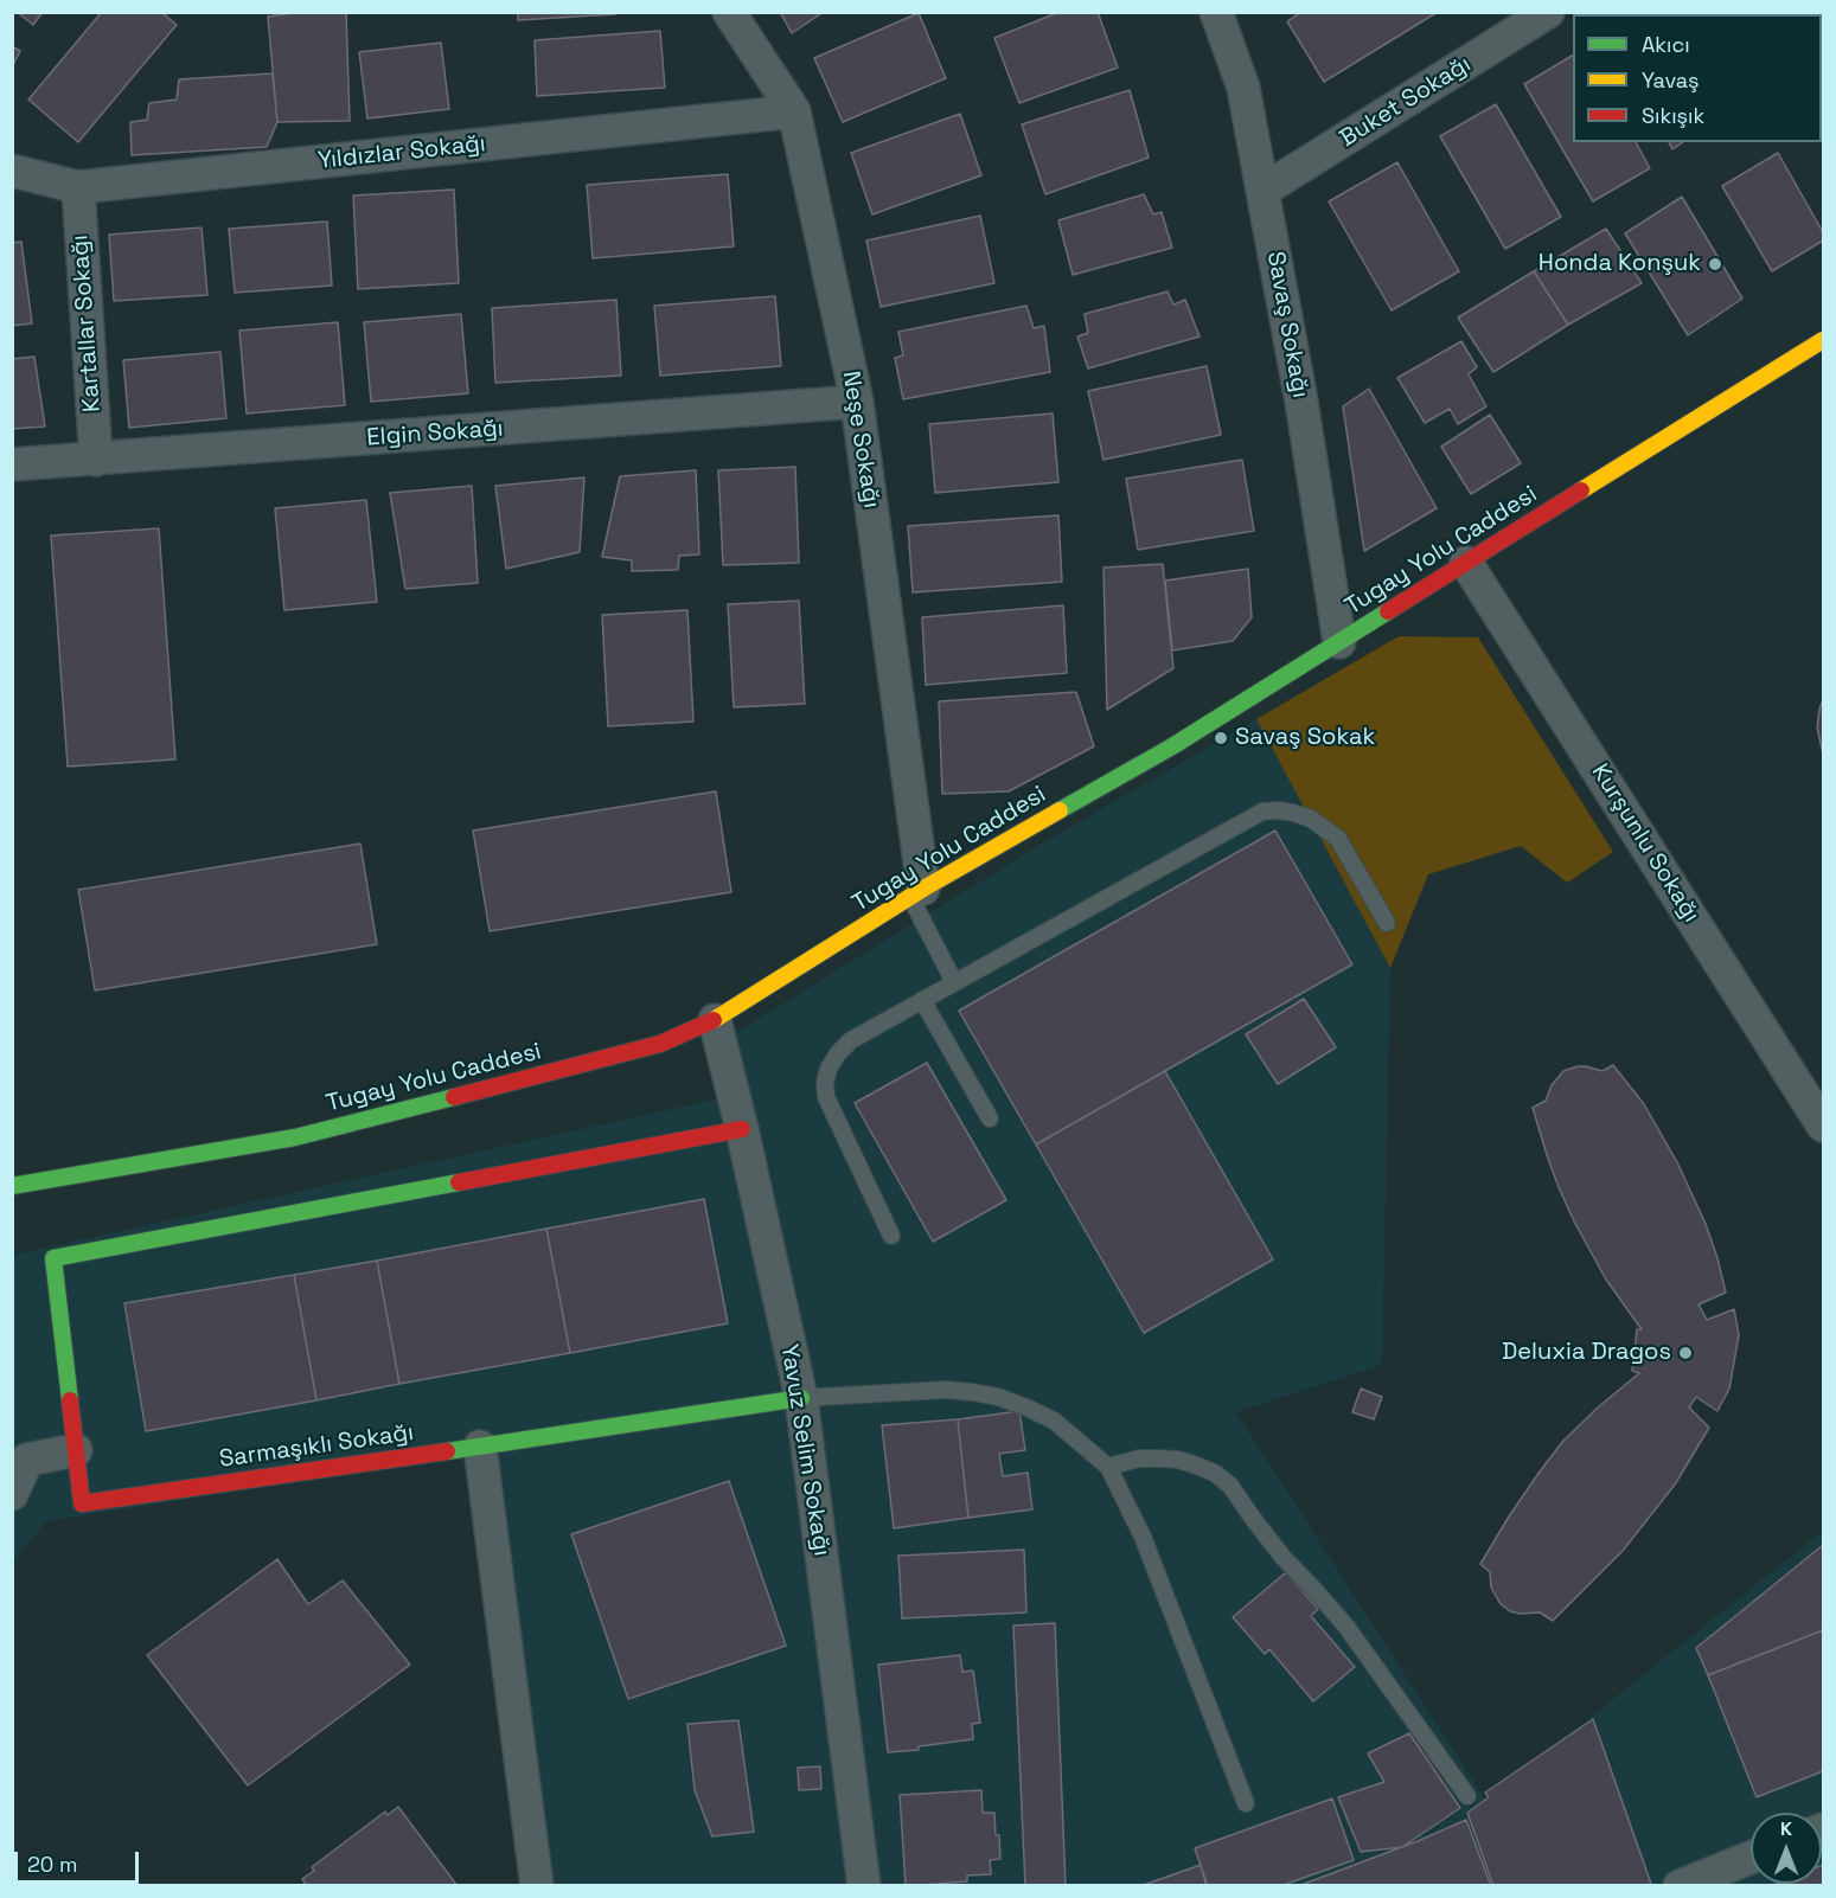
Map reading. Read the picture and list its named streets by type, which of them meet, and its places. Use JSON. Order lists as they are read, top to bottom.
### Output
{
  "streets": {
    "main road": ["Tugay Yolu Caddesi", "Sarmaşıklı Sokağı"],
    "street": [
      "Buket Sokağı",
      "Yıldızlar Sokağı",
      "Kartallar Sokağı",
      "Savaş Sokağı",
      "Elgin Sokağı",
      "Neşe Sokağı",
      "Kurşunlu Sokağı",
      "Yavuz Selim Sokağı"
    ]
  },
  "crossings": [
    ["Buket Sokağı", "Savaş Sokağı"],
    ["Yıldızlar Sokağı", "Kartallar Sokağı"],
    ["Yıldızlar Sokağı", "Neşe Sokağı"],
    ["Kartallar Sokağı", "Elgin Sokağı"],
    ["Savaş Sokağı", "Tugay Yolu Caddesi"],
    ["Elgin Sokağı", "Neşe Sokağı"],
    ["Neşe Sokağı", "Tugay Yolu Caddesi"],
    ["Tugay Yolu Caddesi", "Kurşunlu Sokağı"],
    ["Tugay Yolu Caddesi", "Yavuz Selim Sokağı"],
    ["Sarmaşıklı Sokağı", "Yavuz Selim Sokağı"]
  ],
  "places": ["Honda Konşuk", "Savaş Sokak", "Deluxia Dragos"],
  "legend": ["Akıcı", "Yavaş", "Sıkışık"],
  "scale_bar": "20 m",
  "north": "top"
}
